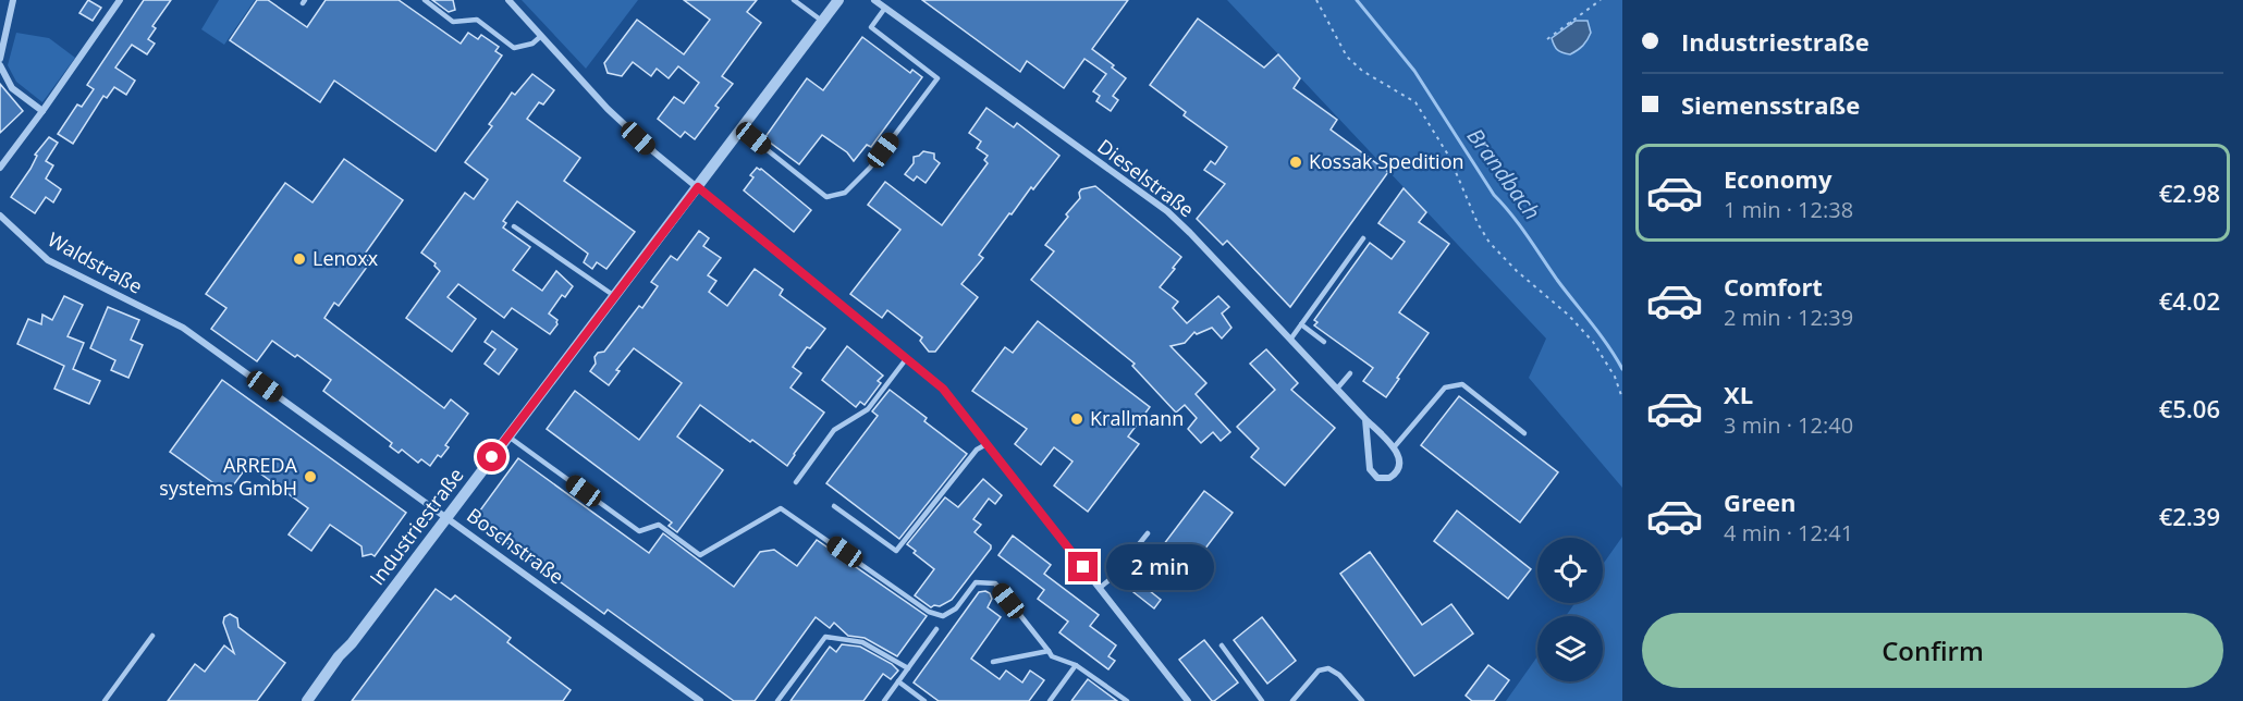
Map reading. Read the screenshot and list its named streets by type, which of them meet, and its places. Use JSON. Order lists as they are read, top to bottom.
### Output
{
  "streets": {
    "street": [
      "Dieselstraße",
      "Waldstraße",
      "Industriestraße",
      "Boschstraße"
    ]
  },
  "crossings": [
    ["Waldstraße", "Boschstraße"],
    ["Industriestraße", "Boschstraße"]
  ],
  "water": ["Brandbach"],
  "places": [
    "Kossak Spedition",
    "Lenoxx",
    "Krallmann",
    "ARREDA systems GmbH"
  ],
  "page": {
    "banner": ["Industriestraße", "Siemensstraße"],
    "list": [
      {
        "name": "Economy",
        "note": "1 min · 12:38",
        "value": "€2.98"
      },
      {
        "name": "Comfort",
        "note": "2 min · 12:39",
        "value": "€4.02"
      },
      {
        "name": "XL",
        "note": "3 min · 12:40",
        "value": "€5.06"
      },
      {
        "name": "Green",
        "note": "4 min · 12:41",
        "value": "€2.39"
      }
    ],
    "bubble": "2 min",
    "buttons": "Confirm"
  }
}
